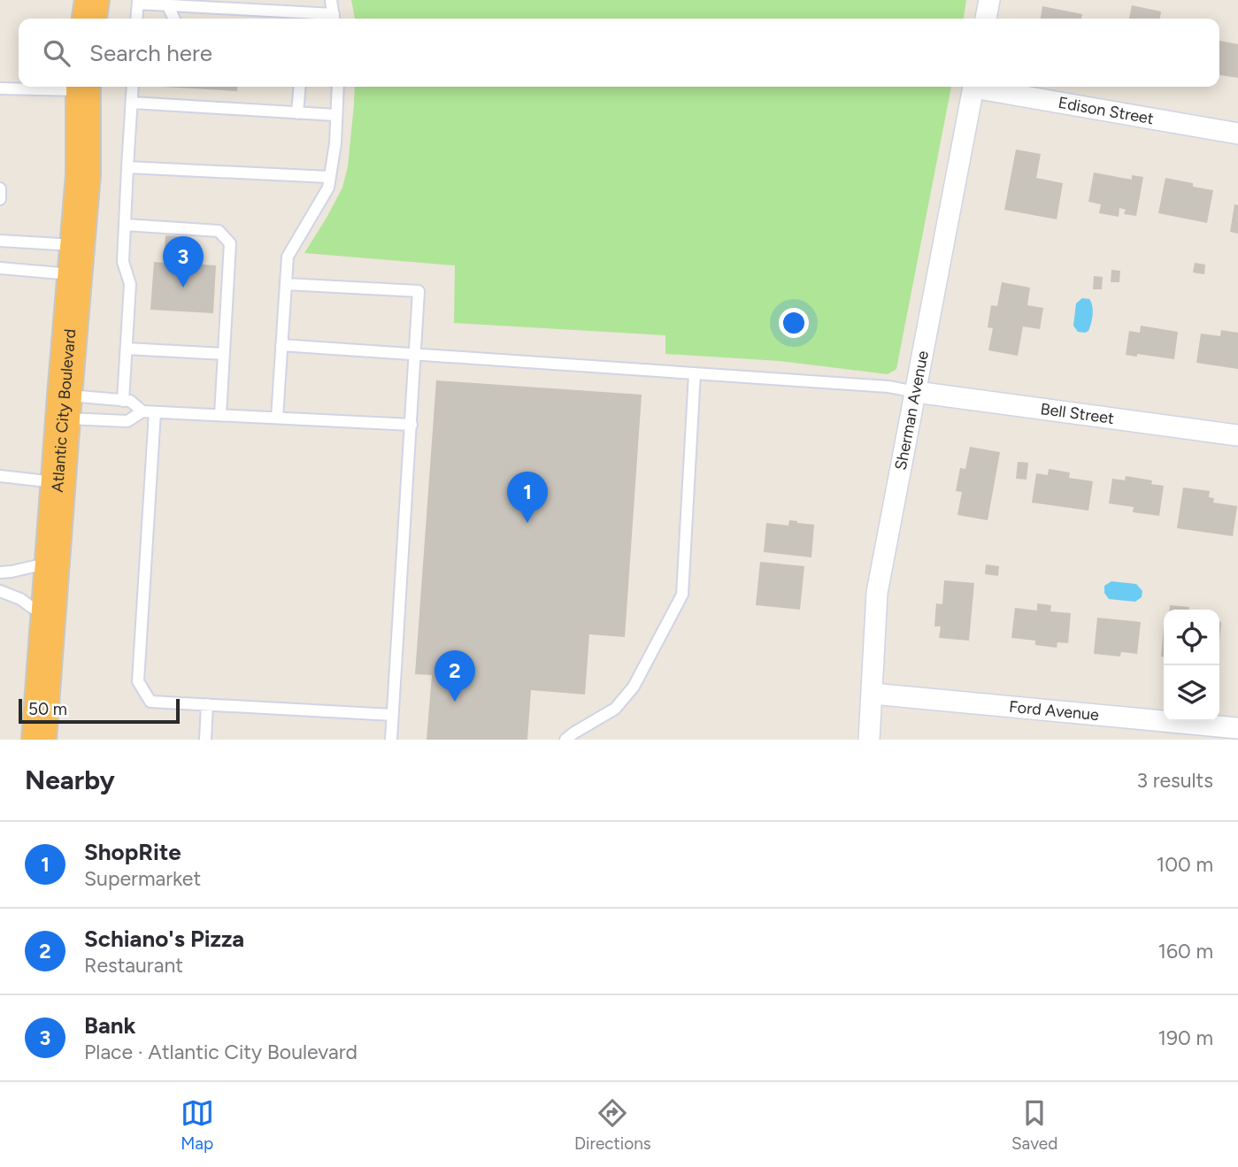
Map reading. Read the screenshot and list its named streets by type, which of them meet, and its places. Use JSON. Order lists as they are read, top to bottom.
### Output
{
  "streets": {
    "highway": ["Atlantic City Boulevard"],
    "street": [
      "Edison Street",
      "Sherman Avenue",
      "Bell Street",
      "Ford Avenue"
    ]
  },
  "crossings": [
    ["Sherman Avenue", "Bell Street"],
    ["Sherman Avenue", "Ford Avenue"]
  ],
  "scale_bar": "50 m",
  "page": {
    "search": "Search here",
    "pins": ["3", "1", "2"],
    "scale": "50 m",
    "heading": ["Nearby", "3 results"],
    "list": [
      {
        "mark": "1",
        "name": "ShopRite",
        "note": "Supermarket",
        "value": "100 m"
      },
      {
        "mark": "2",
        "name": "Schiano's Pizza",
        "note": "Restaurant",
        "value": "160 m"
      },
      {
        "mark": "3",
        "name": "Bank",
        "note": "Place · Atlantic City Boulevard",
        "value": "190 m"
      }
    ],
    "nav": ["Map", "Directions", "Saved"]
  }
}
